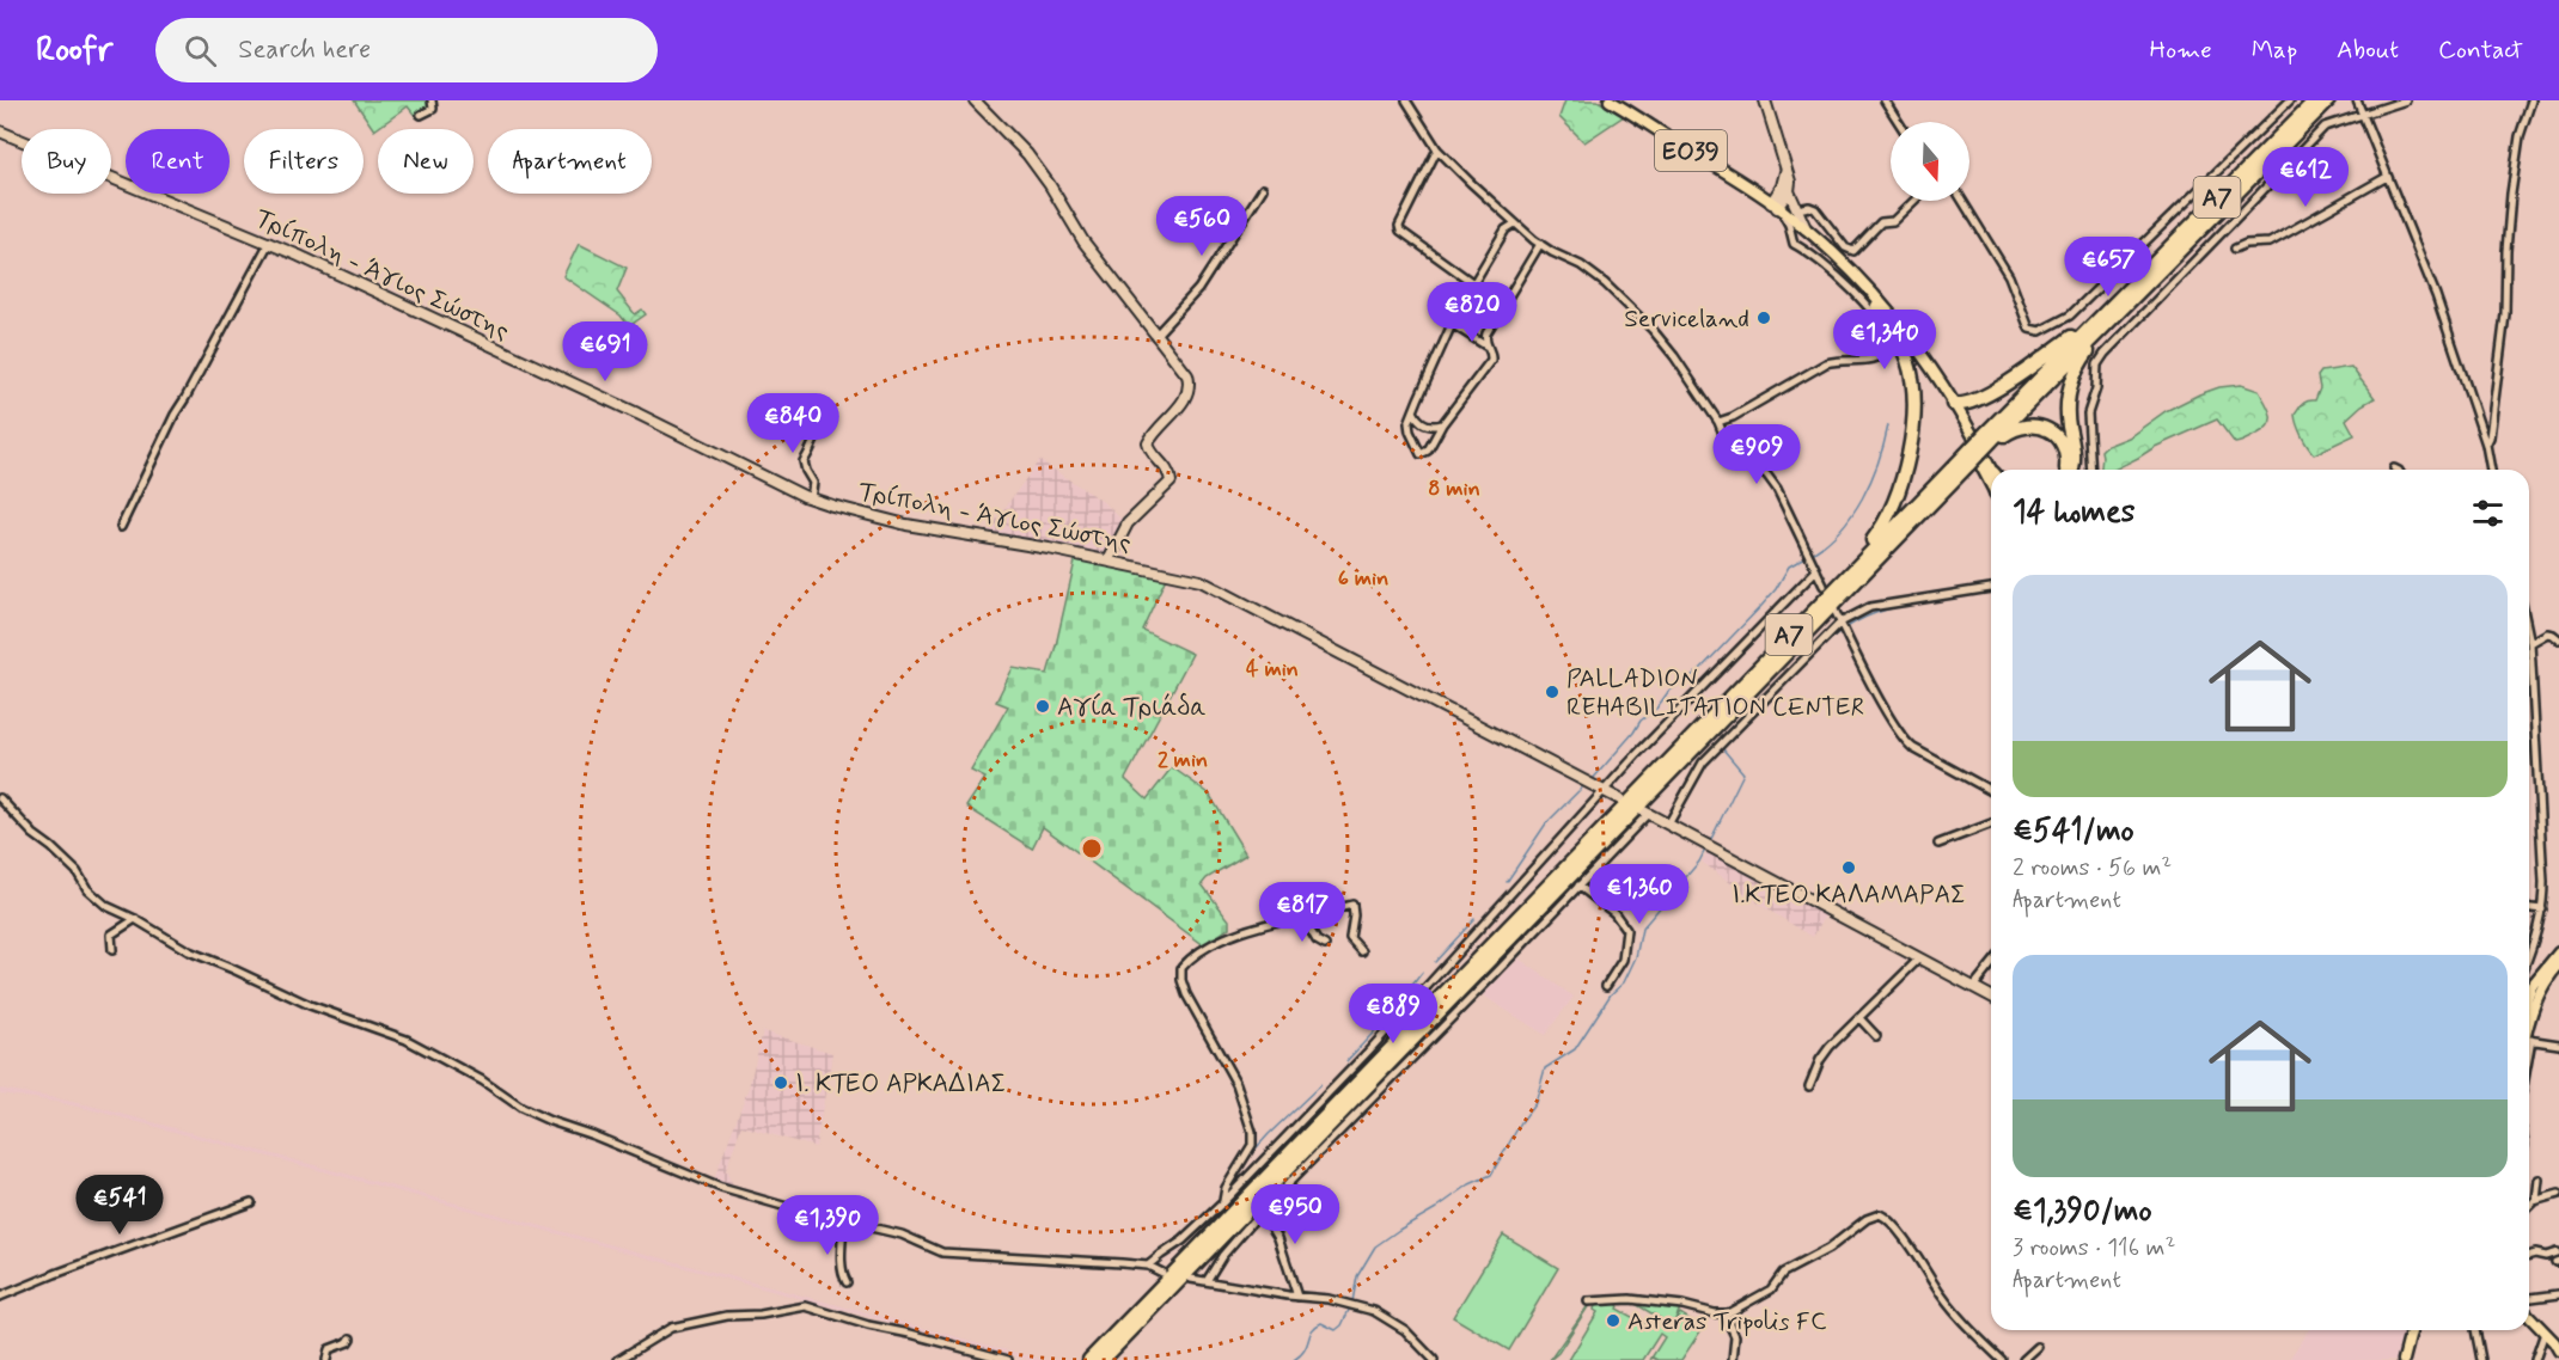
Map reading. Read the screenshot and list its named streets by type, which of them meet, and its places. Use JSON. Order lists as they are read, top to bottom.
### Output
{
  "streets": {
    "highway": ["Α7"],
    "main road": ["ΕΟ39", "Τρίπολη - Άγιος Σώστης"]
  },
  "places": [
    "Serviceland",
    "PALLADION REHABILITATION CENTER",
    "Αγία Τριάδα",
    "Ι.ΚΤΕΟ ΚΑΛΑΜΑΡΑΣ",
    "Ι. ΚΤΕΟ ΑΡΚΑΔΙΑΣ",
    "Asteras Tripolis FC"
  ],
  "north": "bottom",
  "page": {
    "header": "Roofr",
    "search": "Search here",
    "nav": [
      "Home",
      "Map",
      "About",
      "Contact"
    ],
    "chip": [
      "Buy",
      "Rent",
      "Filters",
      "New",
      "Apartment"
    ],
    "price": [
      "€612",
      "€560",
      "€657",
      "€820",
      "€1,340",
      "€691",
      "€840",
      "€909",
      "€1,360",
      "€817",
      "€889",
      "€541",
      "€950",
      "€1,390"
    ],
    "heading": "14 homes",
    "list": [
      {
        "name": "€541/mo",
        "note": "2 rooms · 56 m² · Apartment"
      },
      {
        "name": "€1,390/mo",
        "note": "3 rooms · 116 m² · Apartment"
      }
    ]
  },
  "rings": [
    "8 min",
    "6 min",
    "4 min",
    "2 min"
  ]
}
